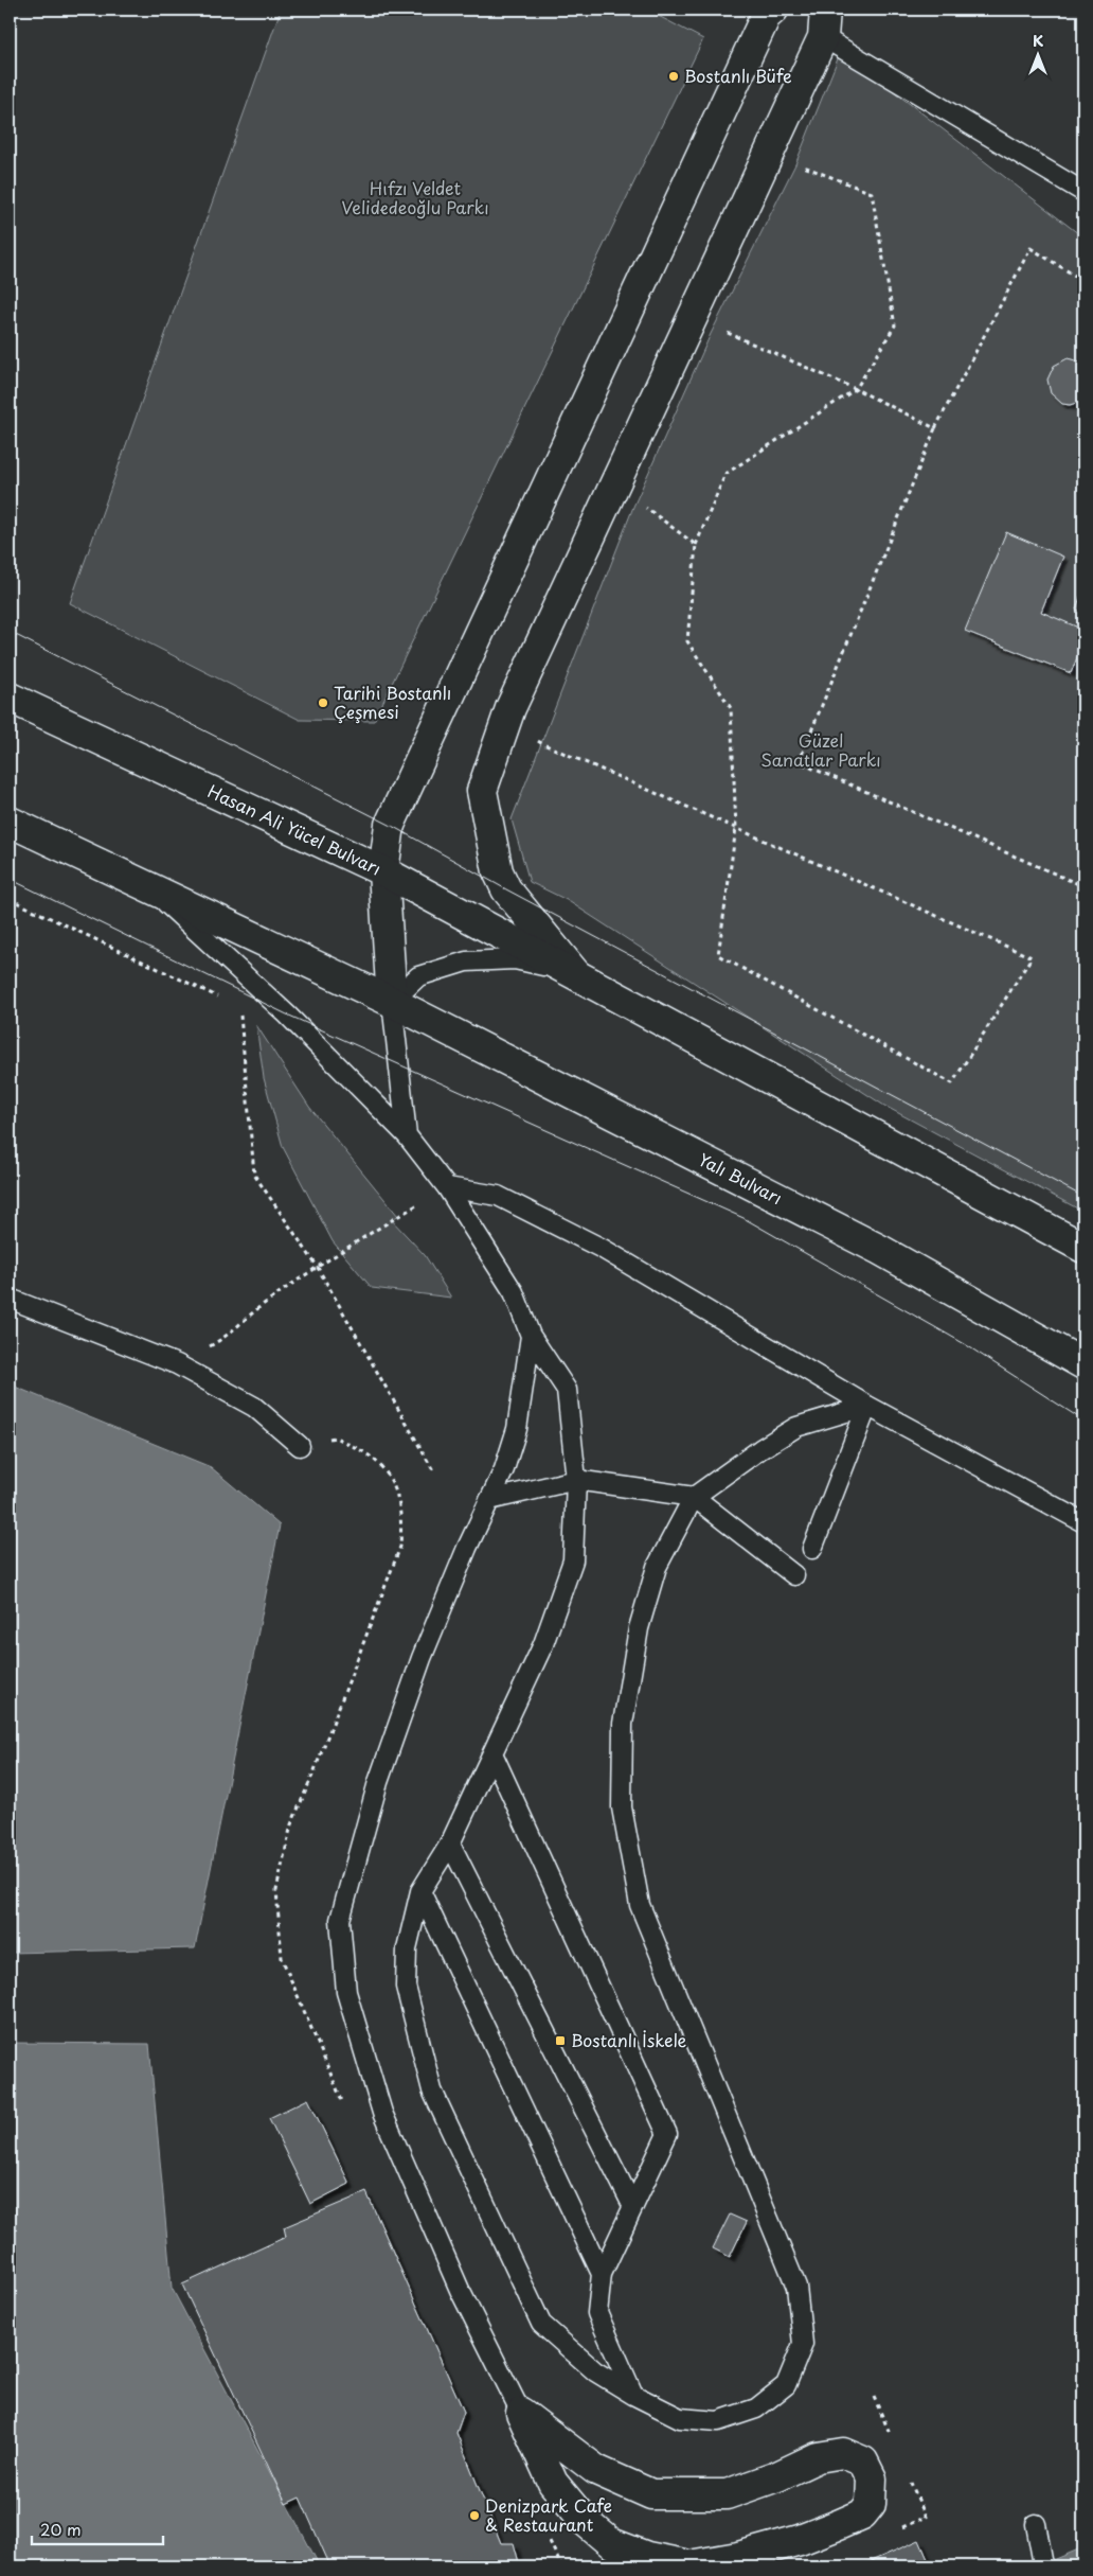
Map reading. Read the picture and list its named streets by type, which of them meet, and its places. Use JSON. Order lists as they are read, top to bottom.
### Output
{
  "streets": {
    "street": ["Hasan Ali Yücel Bulvarı", "Yalı Bulvarı"]
  },
  "parks": ["Hıfzı Veldet Velidedeoğlu Parkı", "Güzel Sanatlar Parkı"],
  "places": {
    "other": ["Bostanlı Büfe", "Tarihi Bostanlı Çeşmesi", "Denizpark Cafe & Restaurant"],
    "transit": ["Bostanlı İskele"]
  },
  "scale_bar": "20 m",
  "north": "top"
}
